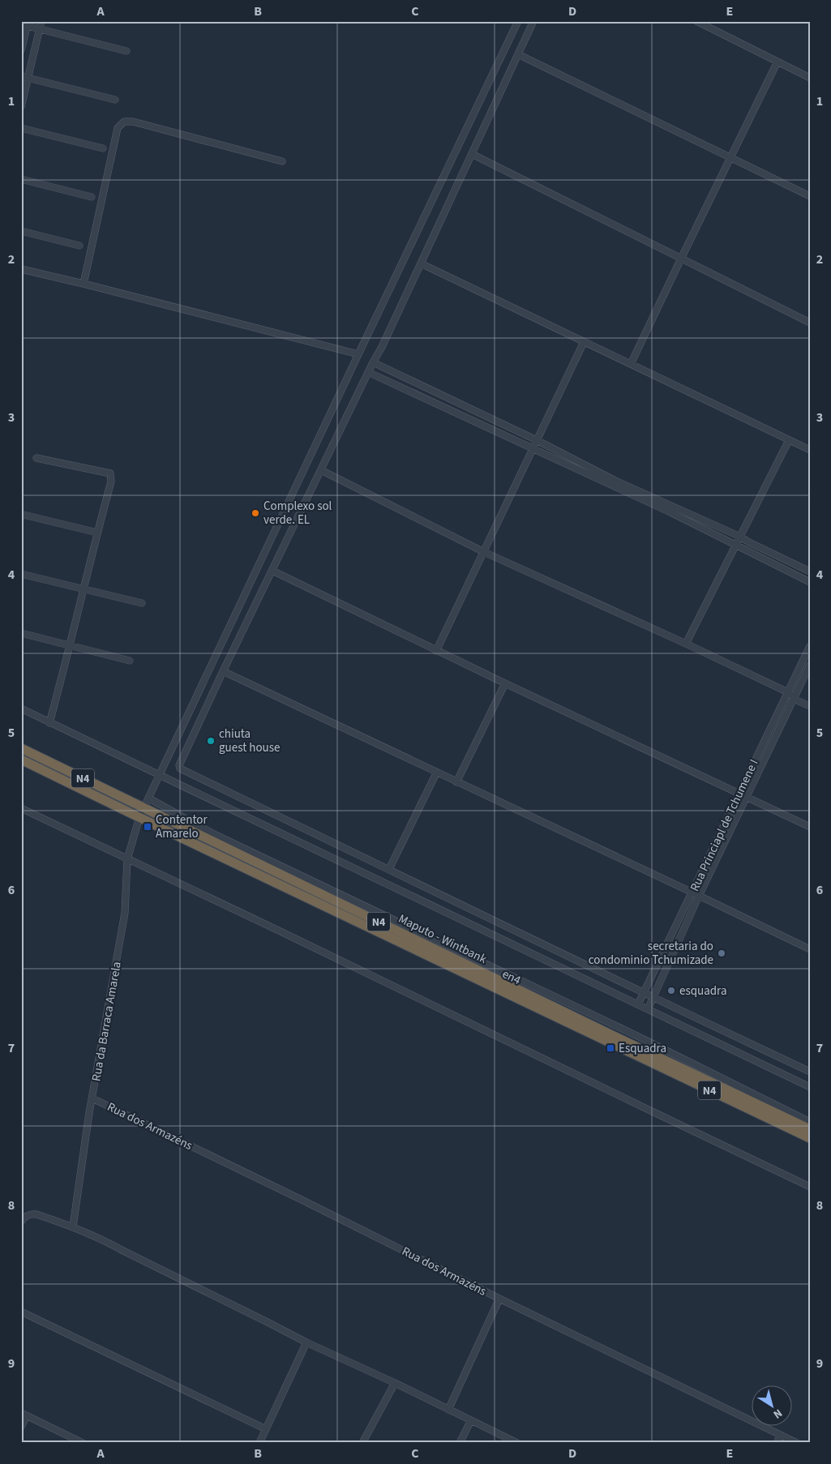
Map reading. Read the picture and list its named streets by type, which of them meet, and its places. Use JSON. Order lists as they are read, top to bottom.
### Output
{
  "streets": {
    "highway": ["N4", "Maputo - Wintbank"],
    "street": [
      "Rua Princiapl de Tchumene I",
      "en4",
      "Rua da Barraca Amarela",
      "Rua dos Armazéns"
    ]
  },
  "crossings": [
    ["Maputo - Wintbank", "Rua da Barraca Amarela"],
    ["en4", "Rua da Barraca Amarela"],
    ["Rua da Barraca Amarela", "Rua dos Armazéns"]
  ],
  "places": {
    "other": [
      "Complexo sol verde. EL",
      "chiuta guest house",
      "secretaria do condominio Tchumizade",
      "esquadra"
    ],
    "transit": ["Contentor Amarelo", "Esquadra"]
  },
  "north": "bottom right",
  "grid": {
    "columns": [
      "A",
      "B",
      "C",
      "D",
      "E"
    ],
    "rows": [
      "1",
      "2",
      "3",
      "4",
      "5",
      "6",
      "7",
      "8",
      "9"
    ]
  }
}
